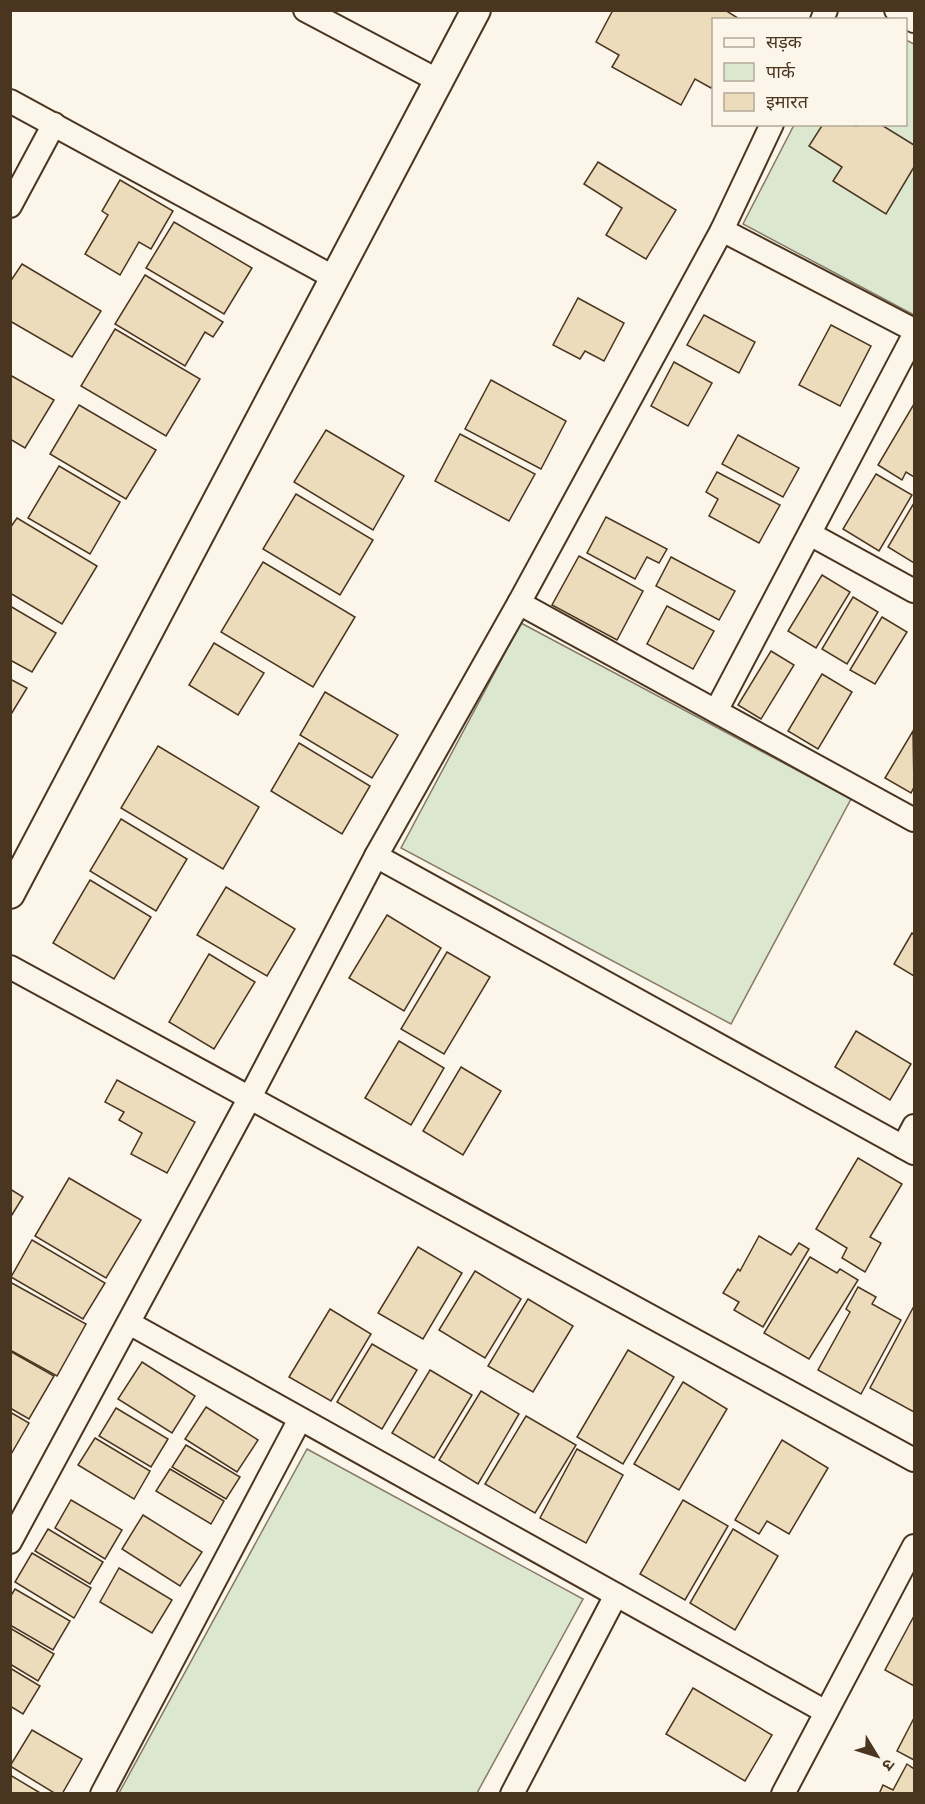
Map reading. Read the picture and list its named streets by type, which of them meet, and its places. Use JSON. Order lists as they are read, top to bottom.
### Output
{
  "legend": ["सड़क", "पार्क", "इमारत"],
  "north": "bottom right"
}
